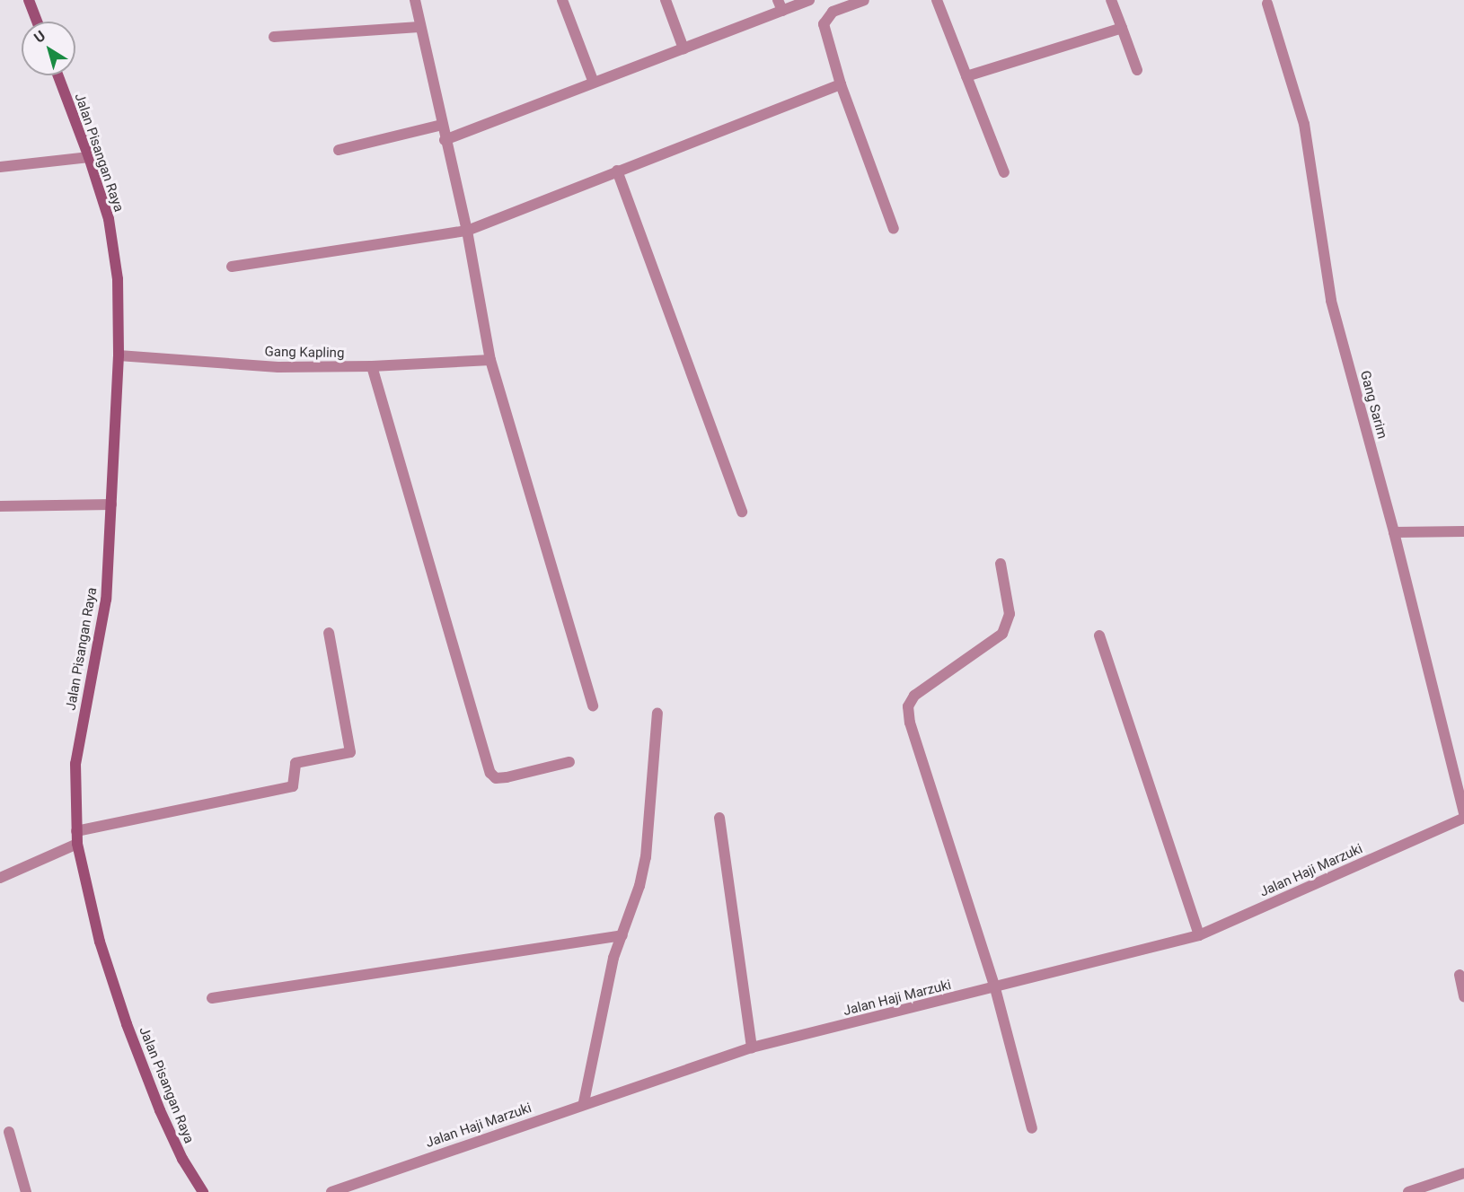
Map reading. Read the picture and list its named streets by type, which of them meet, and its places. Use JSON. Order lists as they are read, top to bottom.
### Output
{
  "streets": {
    "street": [
      "Jalan Pisangan Raya",
      "Gang Kapling",
      "Gang Sarim",
      "Jalan Haji Marzuki"
    ]
  },
  "crossings": [
    ["Jalan Pisangan Raya", "Gang Kapling"]
  ],
  "north": "top left"
}
